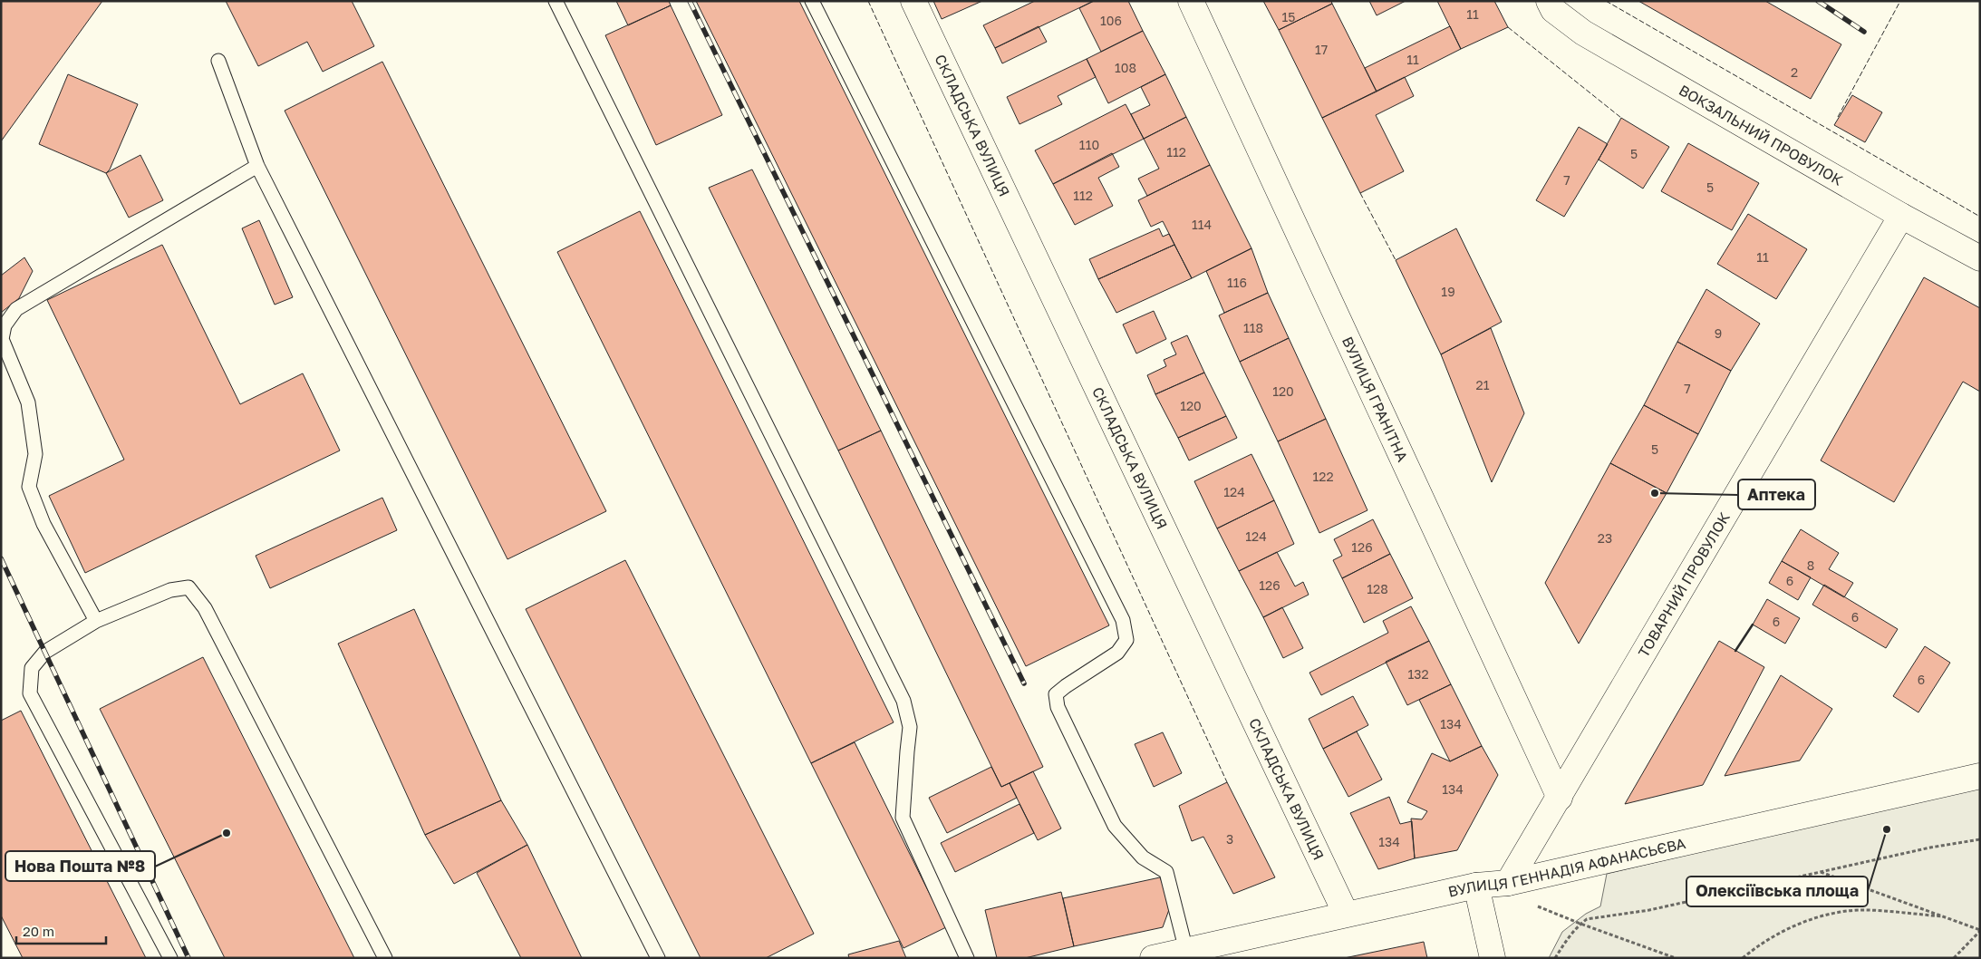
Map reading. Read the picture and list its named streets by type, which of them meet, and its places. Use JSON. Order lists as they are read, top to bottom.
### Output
{
  "streets": {
    "street": [
      "СКЛАДСЬКА ВУЛИЦЯ",
      "ВОКЗАЛЬНИЙ ПРОВУЛОК",
      "ВУЛИЦЯ ГРАНІТНА",
      "ТОВАРНИЙ ПРОВУЛОК",
      "ВУЛИЦЯ ГЕННАДІЯ АФАНАСЬЄВА"
    ]
  },
  "crossings": [
    ["СКЛАДСЬКА ВУЛИЦЯ", "ВУЛИЦЯ ГЕННАДІЯ АФАНАСЬЄВА"],
    ["ВОКЗАЛЬНИЙ ПРОВУЛОК", "ТОВАРНИЙ ПРОВУЛОК"],
    ["ВУЛИЦЯ ГРАНІТНА", "ТОВАРНИЙ ПРОВУЛОК"],
    ["ТОВАРНИЙ ПРОВУЛОК", "ВУЛИЦЯ ГЕННАДІЯ АФАНАСЬЄВА"]
  ],
  "places": ["Аптека", "Олексіївська площа", "Нова Пошта №8"],
  "house_numbers": [
    "11",
    "15",
    "106",
    "17",
    "11",
    "108",
    "2",
    "110",
    "112",
    "5",
    "7",
    "5",
    "112",
    "114",
    "11",
    "116",
    "19",
    "118",
    "9",
    "21",
    "7",
    "120",
    "120",
    "5",
    "122",
    "124",
    "124",
    "23",
    "126",
    "8",
    "6",
    "126",
    "128",
    "6",
    "6",
    "132",
    "6",
    "134",
    "134",
    "3",
    "134"
  ],
  "scale_bar": "20 m"
}
